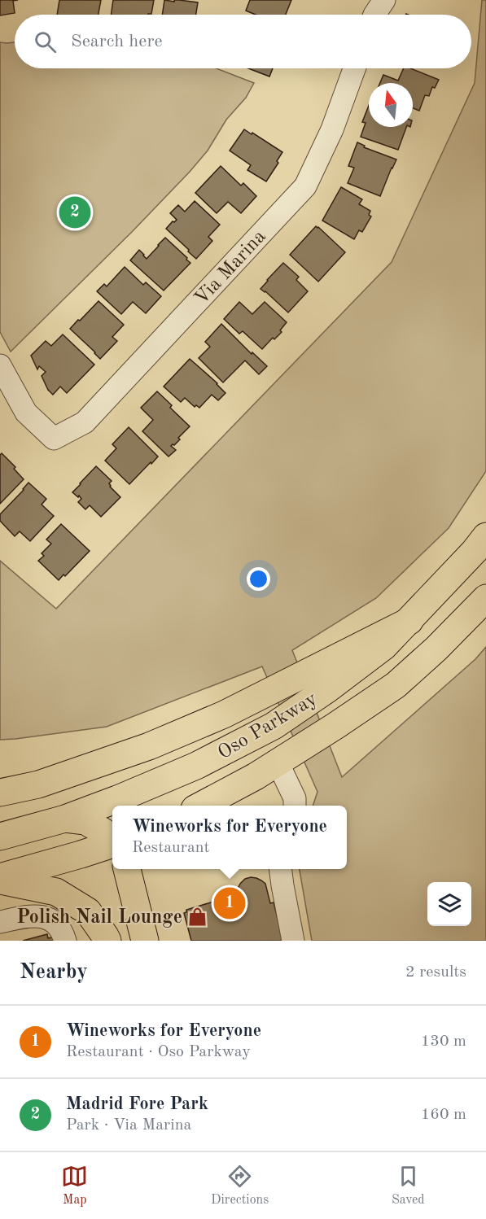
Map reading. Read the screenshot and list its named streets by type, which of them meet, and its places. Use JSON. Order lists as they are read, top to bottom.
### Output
{
  "streets": {
    "main road": ["Oso Parkway"],
    "street": ["Via Marina"]
  },
  "places": {
    "shop": ["Polish Nail Lounge"]
  },
  "north": "top",
  "page": {
    "search": "Search here",
    "pins": ["2", "1"],
    "popup": ["Wineworks for Everyone", "Restaurant"],
    "heading": ["Nearby", "2 results"],
    "list": [
      {
        "mark": "1",
        "name": "Wineworks for Everyone",
        "note": "Restaurant · Oso Parkway",
        "value": "130 m"
      },
      {
        "mark": "2",
        "name": "Madrid Fore Park",
        "note": "Park · Via Marina",
        "value": "160 m"
      }
    ],
    "nav": ["Map", "Directions", "Saved"]
  }
}
